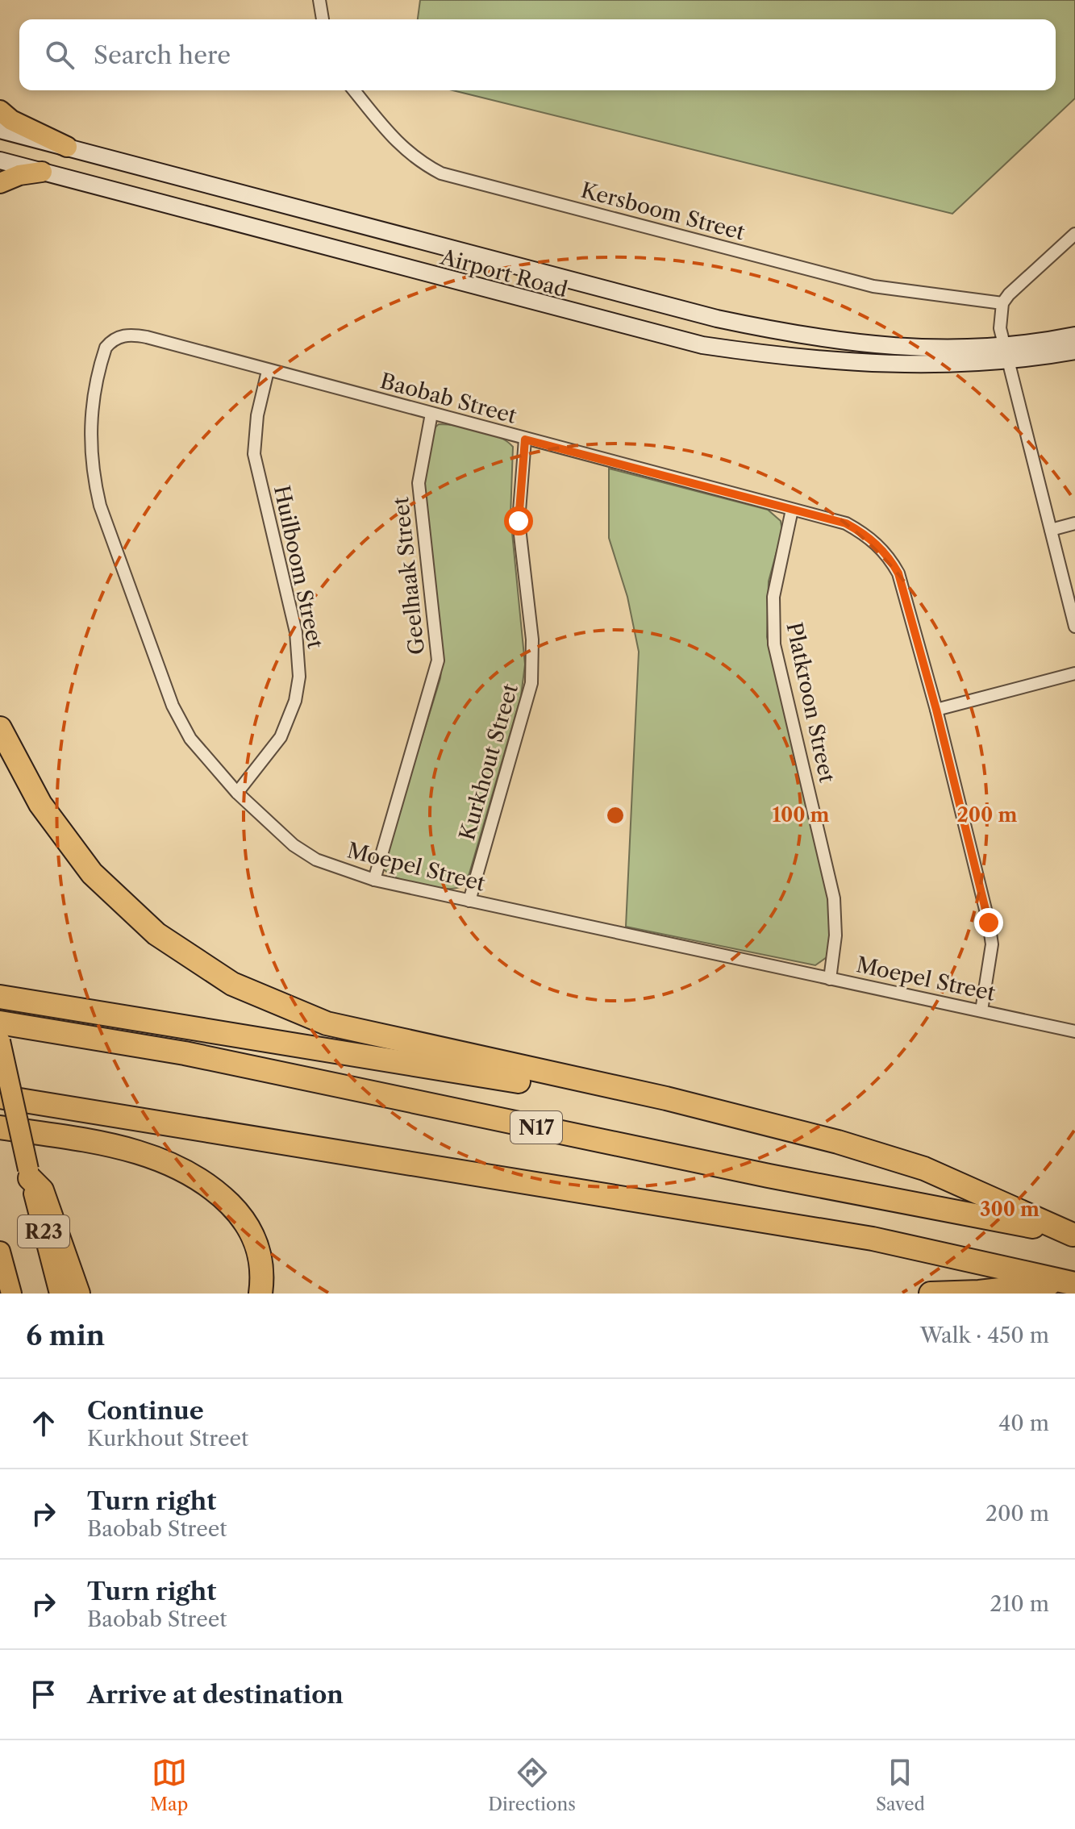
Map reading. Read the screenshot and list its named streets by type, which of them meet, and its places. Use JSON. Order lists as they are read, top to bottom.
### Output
{
  "streets": {
    "highway": ["N17"],
    "main road": ["Airport Road", "R23"],
    "street": [
      "Kersboom Street",
      "Baobab Street",
      "Huilboom Street",
      "Geelhaak Street",
      "Platkroon Street",
      "Kurkhout Street",
      "Moepel Street"
    ]
  },
  "crossings": [
    ["Baobab Street", "Huilboom Street"],
    ["Baobab Street", "Geelhaak Street"],
    ["Baobab Street", "Platkroon Street"],
    ["Baobab Street", "Kurkhout Street"],
    ["Baobab Street", "Moepel Street"],
    ["Huilboom Street", "Moepel Street"],
    ["Geelhaak Street", "Moepel Street"],
    ["Platkroon Street", "Moepel Street"],
    ["Kurkhout Street", "Moepel Street"]
  ],
  "page": {
    "search": "Search here",
    "heading": ["6 min", "Walk · 450 m"],
    "list": [
      ["Continue", "Kurkhout Street", "40 m"],
      ["Turn right", "Baobab Street", "200 m"],
      ["Turn right", "Baobab Street", "210 m"],
      "Arrive at destination"
    ],
    "nav": ["Map", "Directions", "Saved"]
  },
  "rings": ["100 m", "200 m", "300 m"]
}
